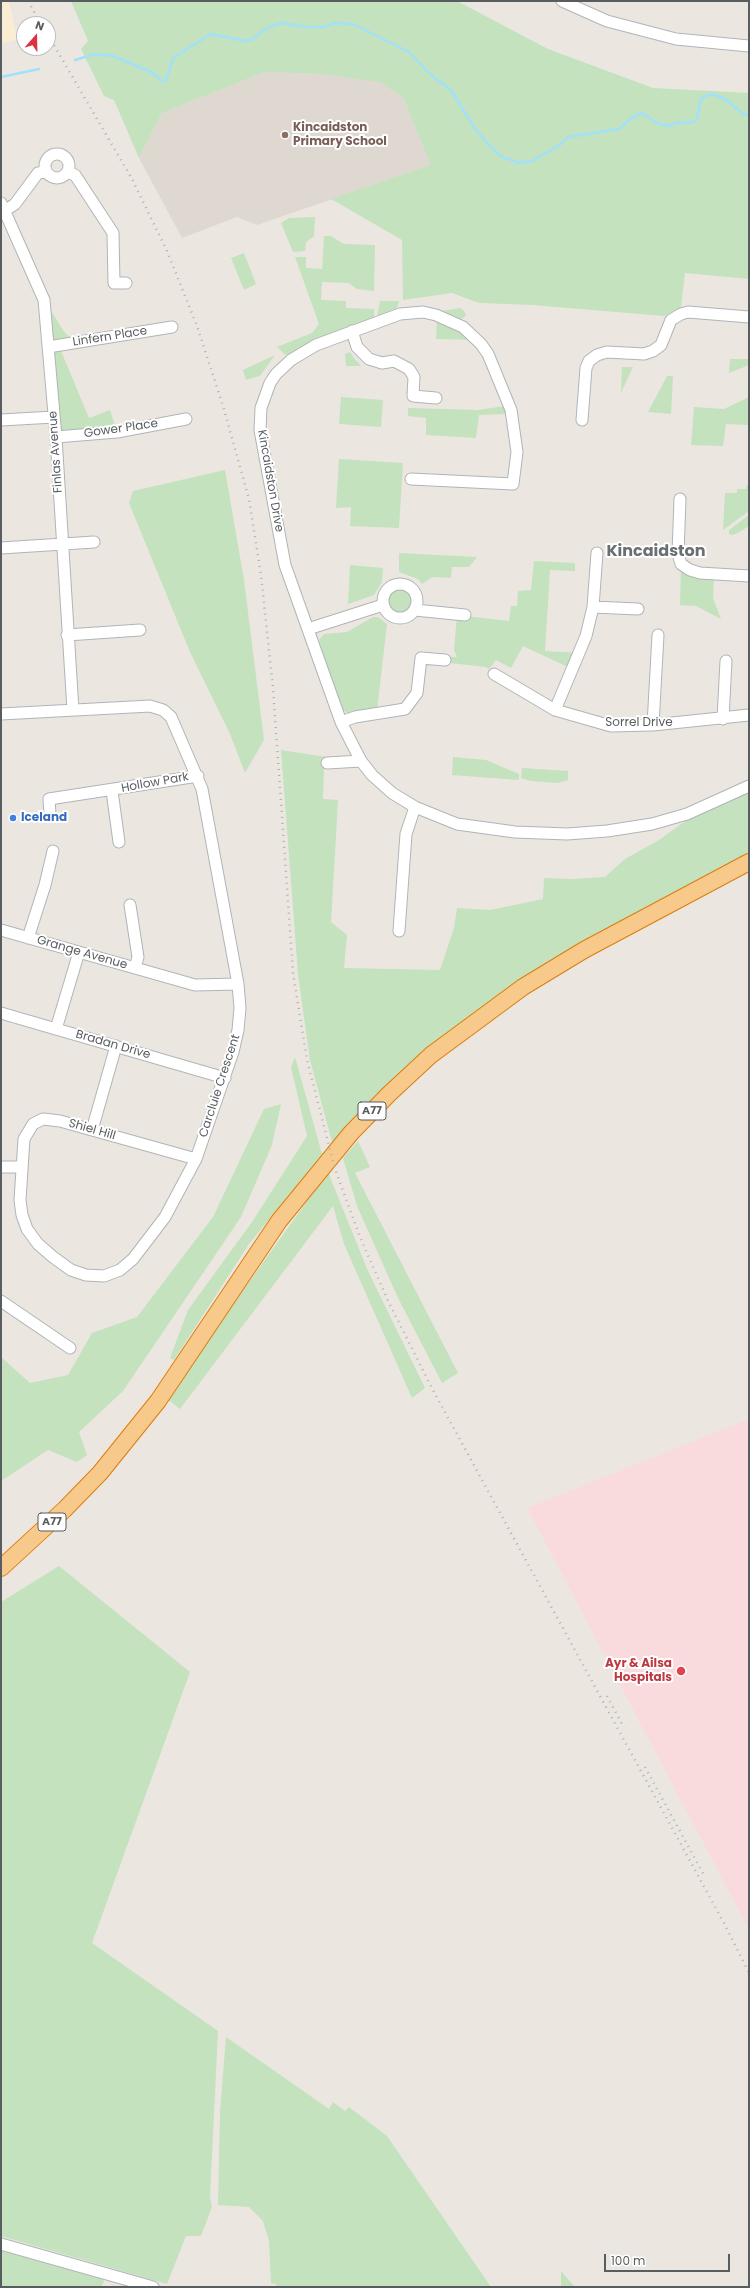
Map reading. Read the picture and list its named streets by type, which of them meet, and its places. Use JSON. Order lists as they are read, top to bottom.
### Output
{
  "streets": {
    "highway": ["A77"],
    "street": [
      "Linfern Place",
      "Gower Place",
      "Finlas Avenue",
      "Kincaidston Drive",
      "Sorrel Drive",
      "Hollow Park",
      "Grange Avenue",
      "Bradan Drive",
      "Carcluie Crescent",
      "Shiel Hill"
    ]
  },
  "crossings": [
    ["Linfern Place", "Finlas Avenue"],
    ["Gower Place", "Finlas Avenue"],
    ["Finlas Avenue", "Carcluie Crescent"],
    ["Hollow Park", "Carcluie Crescent"],
    ["Grange Avenue", "Carcluie Crescent"],
    ["Bradan Drive", "Carcluie Crescent"],
    ["Carcluie Crescent", "Shiel Hill"]
  ],
  "districts": ["Kincaidston"],
  "places": ["Kincaidston Primary School", "Iceland", "Ayr & Ailsa Hospitals"],
  "scale_bar": "100 m",
  "north": "top"
}
